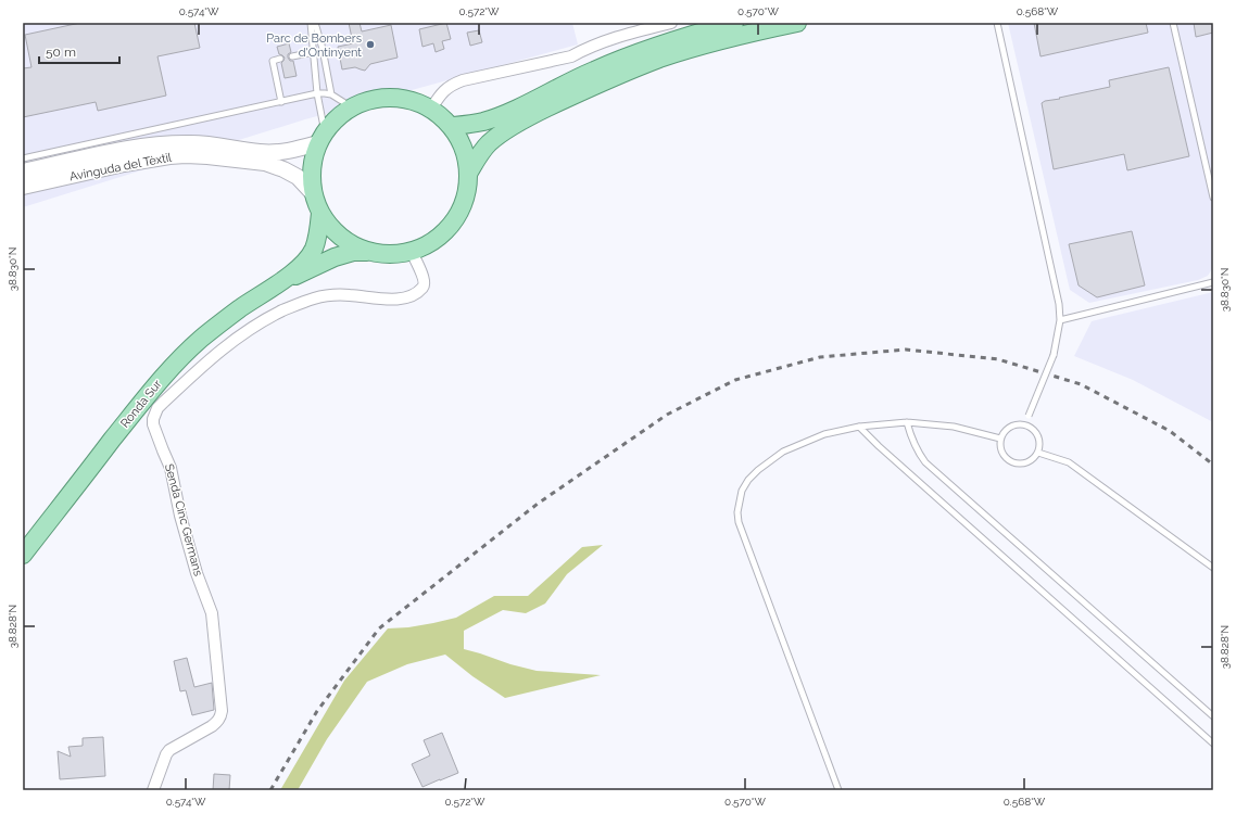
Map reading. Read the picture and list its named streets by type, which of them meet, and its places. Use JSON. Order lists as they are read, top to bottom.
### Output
{
  "streets": {
    "main road": ["Ronda Sur"],
    "street": ["Avinguda del Tèxtil", "Senda Cinc Germans"]
  },
  "places": ["Parc de Bombers d'Ontinyent"],
  "scale_bar": "50 m",
  "coordinates": [
    "0.574°W",
    "0.572°W",
    "0.570°W",
    "0.568°W",
    "38.830°N",
    "38.828°N"
  ]
}
